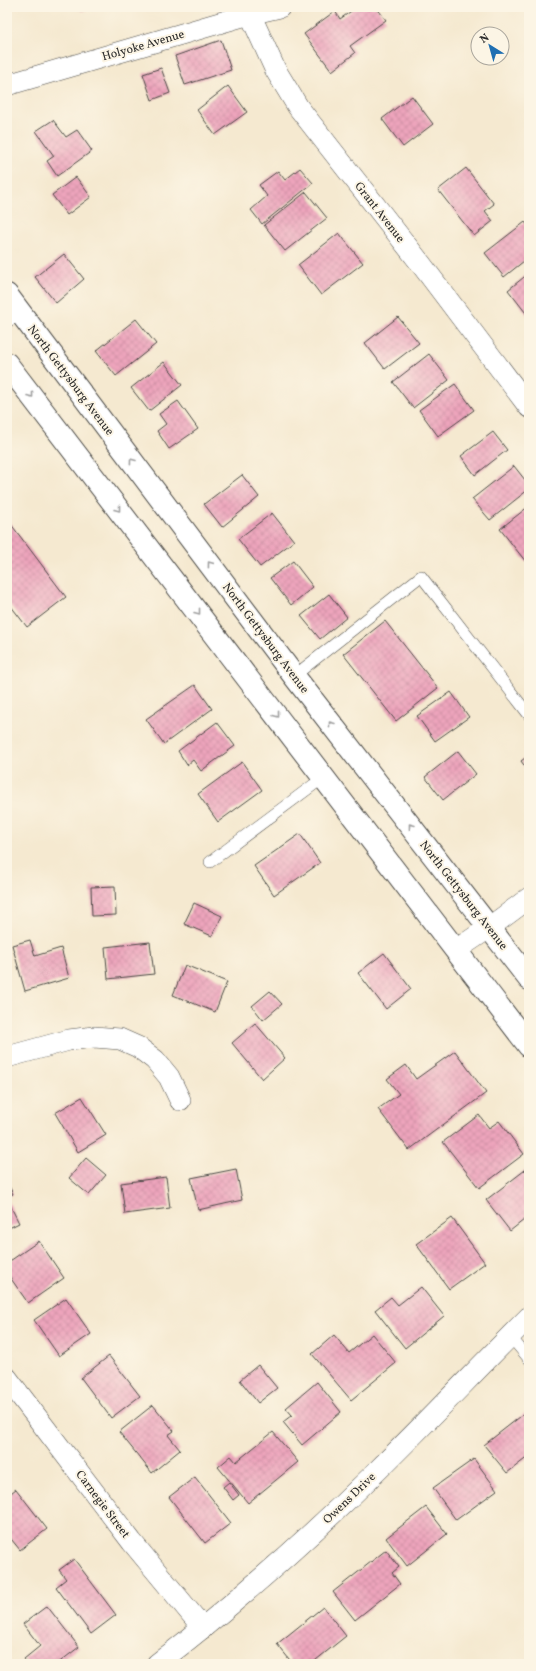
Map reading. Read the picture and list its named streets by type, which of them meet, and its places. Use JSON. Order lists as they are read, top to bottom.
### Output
{
  "streets": {
    "main road": ["North Gettysburg Avenue"],
    "street": [
      "Holyoke Avenue",
      "Grant Avenue",
      "Owens Drive",
      "Carnegie Street"
    ]
  },
  "crossings": [
    ["Holyoke Avenue", "Grant Avenue"],
    ["Owens Drive", "Carnegie Street"]
  ],
  "north": "top left"
}
